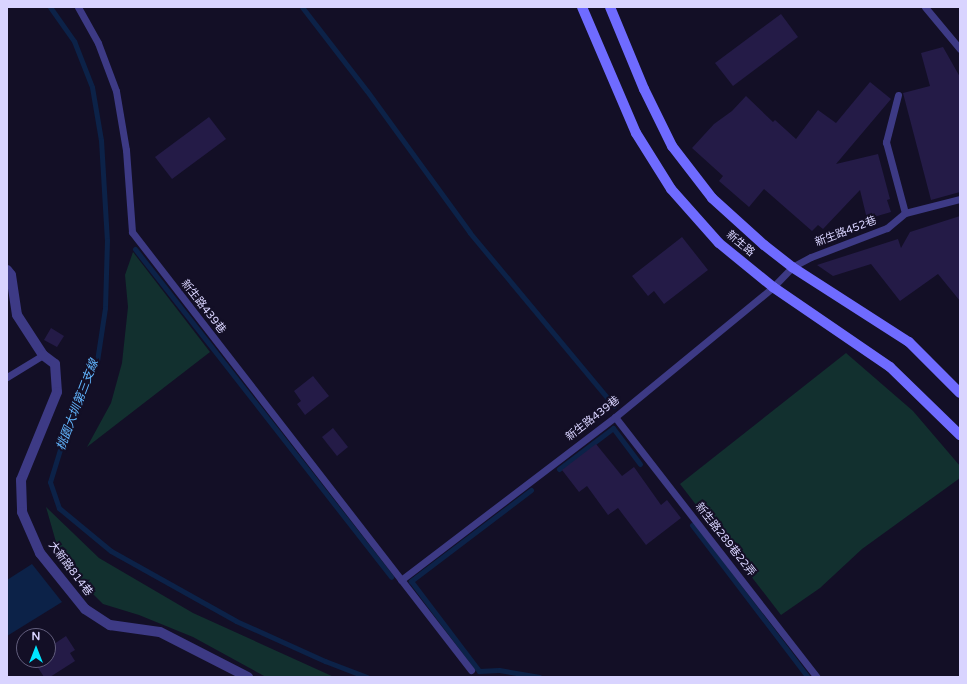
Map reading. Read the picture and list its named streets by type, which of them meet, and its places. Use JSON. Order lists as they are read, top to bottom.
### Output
{
  "streets": {
    "main road": ["新生路"],
    "street": ["大新路814巷"],
    "lane": ["新生路452巷", "新生路439巷", "新生路289巷22弄"]
  },
  "crossings": [
    ["新生路452巷", "新生路"],
    ["新生路452巷", "新生路439巷"],
    ["新生路", "新生路439巷"],
    ["新生路439巷", "新生路289巷22弄"]
  ],
  "water": ["桃園大圳第三支線"],
  "north": "top"
}
